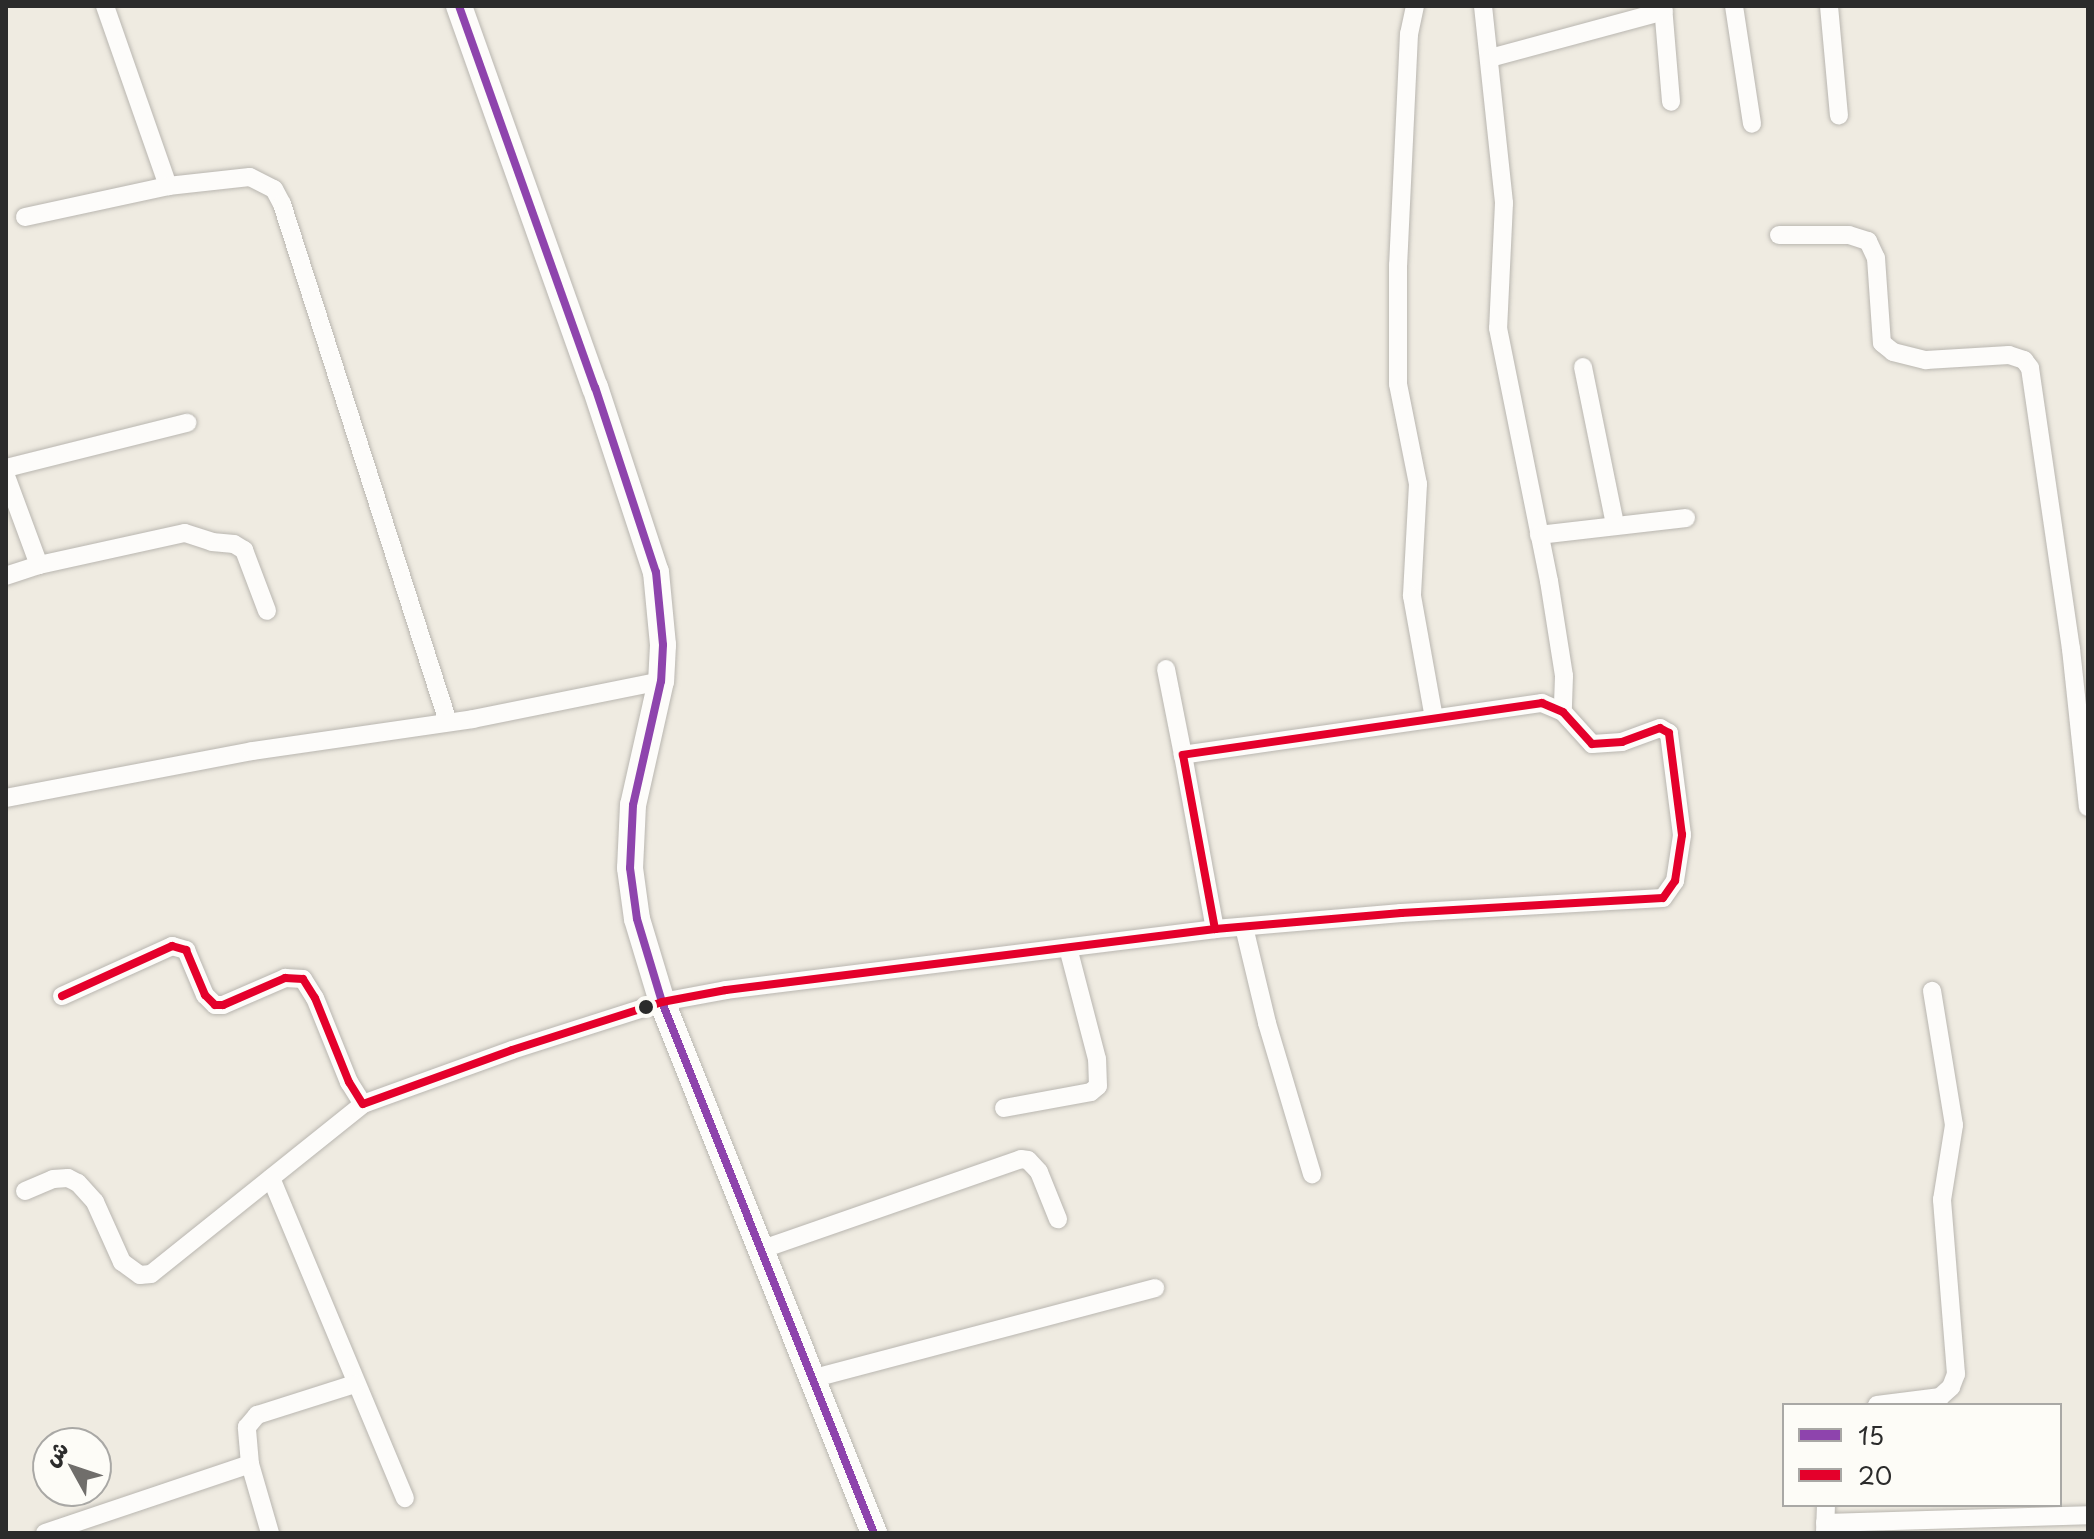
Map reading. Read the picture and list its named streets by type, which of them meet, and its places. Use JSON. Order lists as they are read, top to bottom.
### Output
{
  "lines": ["transit line 15", "transit line 20"],
  "legend": ["15", "20"],
  "north": "top left"
}
